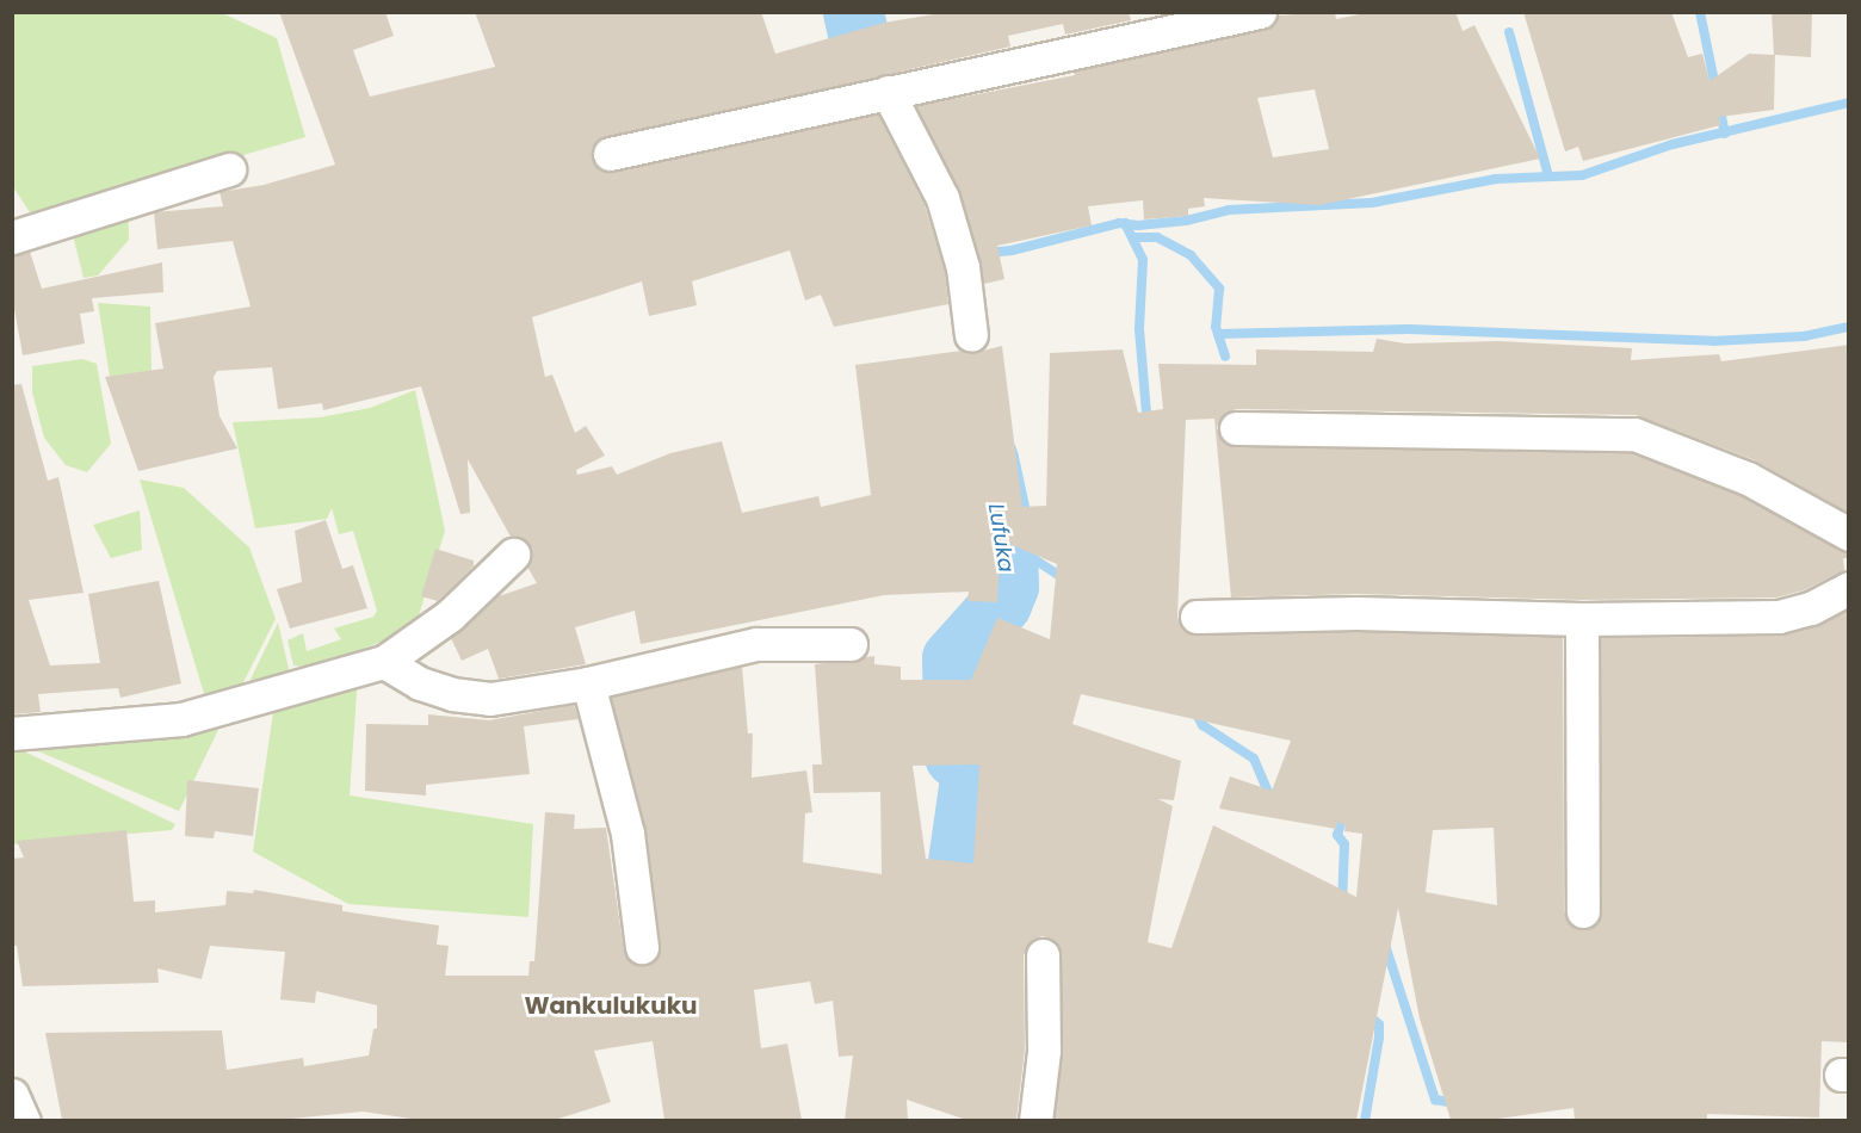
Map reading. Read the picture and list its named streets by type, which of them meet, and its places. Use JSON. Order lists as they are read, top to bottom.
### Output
{
  "districts": ["Wankulukuku"],
  "water": ["Lufuka"]
}
